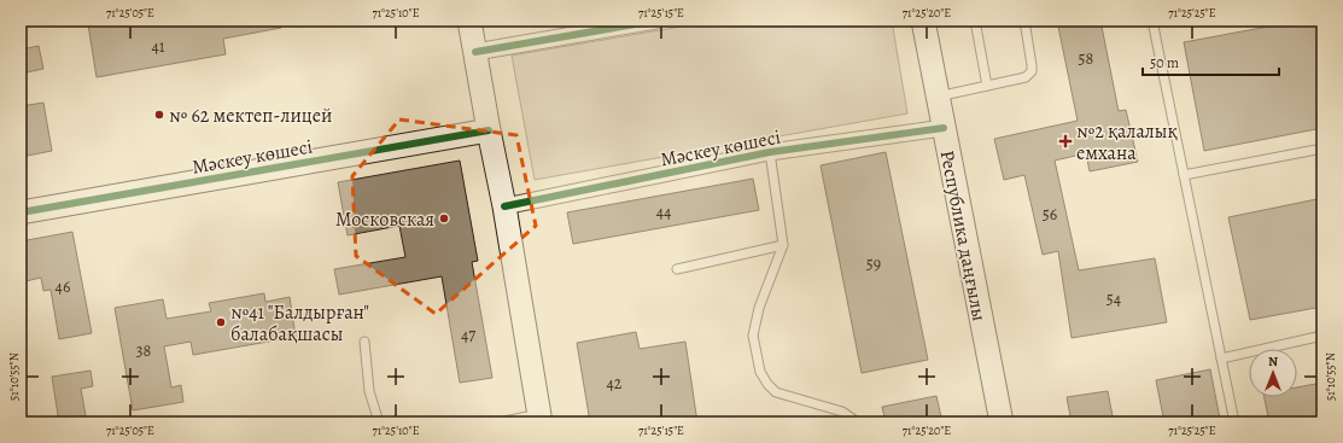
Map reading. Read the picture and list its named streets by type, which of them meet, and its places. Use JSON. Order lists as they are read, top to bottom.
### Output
{
  "streets": {
    "street": ["Мәскеу көшесі", "Республика даңғылы"]
  },
  "crossings": [
    ["Мәскеу көшесі", "Республика даңғылы"]
  ],
  "places": {
    "other": ["№ 62 мектеп-лицей", "Московская", "№41 \"Балдырған\" балабақшасы"],
    "health": ["№2 қалалық емхана"]
  },
  "house_numbers": [
    "41",
    "58",
    "44",
    "56",
    "59",
    "46",
    "54",
    "47",
    "38",
    "42"
  ],
  "scale_bar": "50 m",
  "north": "top",
  "coordinates": [
    "71°25'05\"E",
    "71°25'10\"E",
    "71°25'15\"E",
    "71°25'20\"E",
    "71°25'25\"E",
    "51°10'55\"N"
  ]
}
